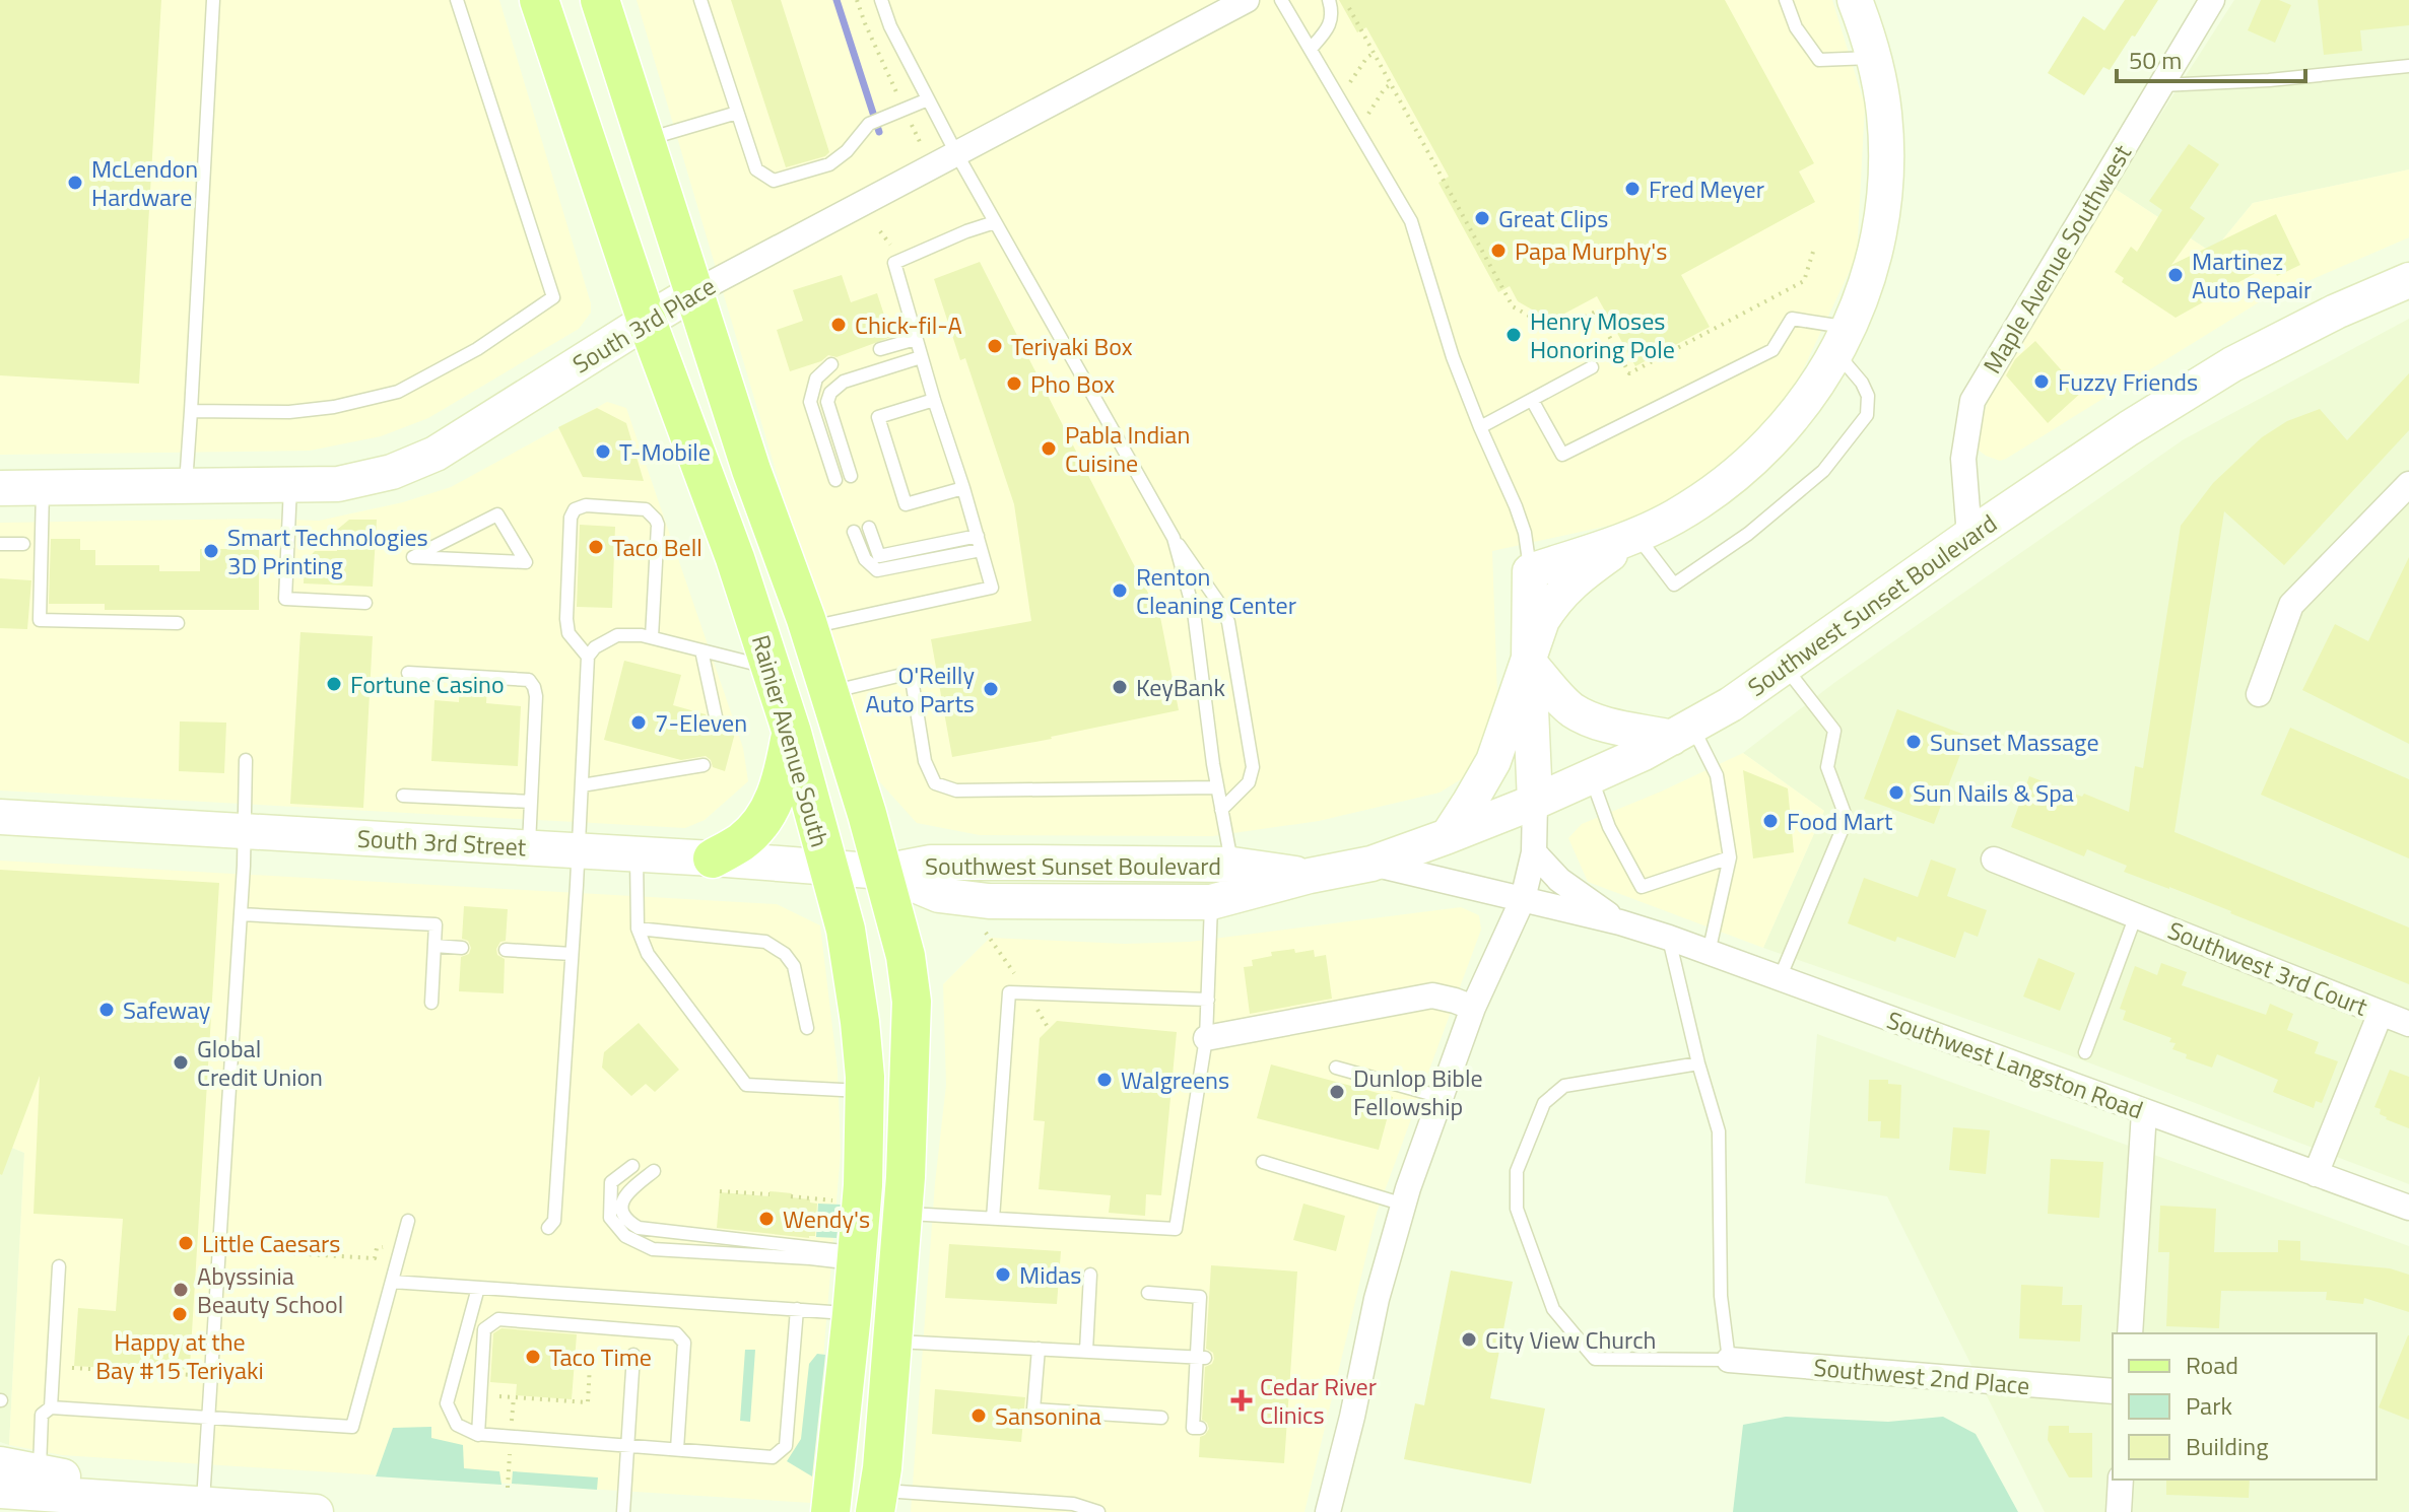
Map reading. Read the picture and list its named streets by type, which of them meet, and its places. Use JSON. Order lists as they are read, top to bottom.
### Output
{
  "streets": {
    "main road": [
      "South 3rd Place",
      "Southwest Sunset Boulevard",
      "Rainier Avenue South",
      "South 3rd Street"
    ],
    "street": [
      "Maple Avenue Southwest",
      "Southwest 3rd Court",
      "Southwest Langston Road",
      "Southwest 2nd Place"
    ]
  },
  "crossings": [
    ["Maple Avenue Southwest", "Southwest Sunset Boulevard"],
    ["South 3rd Place", "Rainier Avenue South"],
    ["Southwest Sunset Boulevard", "Rainier Avenue South"],
    ["Southwest Sunset Boulevard", "South 3rd Street"],
    ["Southwest Sunset Boulevard", "Southwest Langston Road"],
    ["Rainier Avenue South", "South 3rd Street"],
    ["Southwest 3rd Court", "Southwest Langston Road"]
  ],
  "places": {
    "other": [
      "McLendon Hardware",
      "Fred Meyer",
      "Great Clips",
      "Papa Murphy's",
      "Martinez Auto Repair",
      "Chick-fil-A",
      "Henry Moses Honoring Pole",
      "Teriyaki Box",
      "Fuzzy Friends",
      "Pho Box",
      "Pabla Indian Cuisine",
      "T-Mobile",
      "Taco Bell",
      "Smart Technologies 3D Printing",
      "Renton Cleaning Center",
      "Fortune Casino",
      "KeyBank",
      "O'Reilly Auto Parts",
      "7-Eleven",
      "Sunset Massage",
      "Sun Nails & Spa",
      "Food Mart",
      "Safeway",
      "Global Credit Union",
      "Walgreens",
      "Dunlop Bible Fellowship",
      "Wendy's",
      "Little Caesars",
      "Midas",
      "Abyssinia Beauty School",
      "Happy at the Bay #15 Teriyaki",
      "City View Church",
      "Taco Time",
      "Sansonina"
    ],
    "health": ["Cedar River Clinics"]
  },
  "legend": ["Road", "Park", "Building"],
  "scale_bar": "50 m"
}
